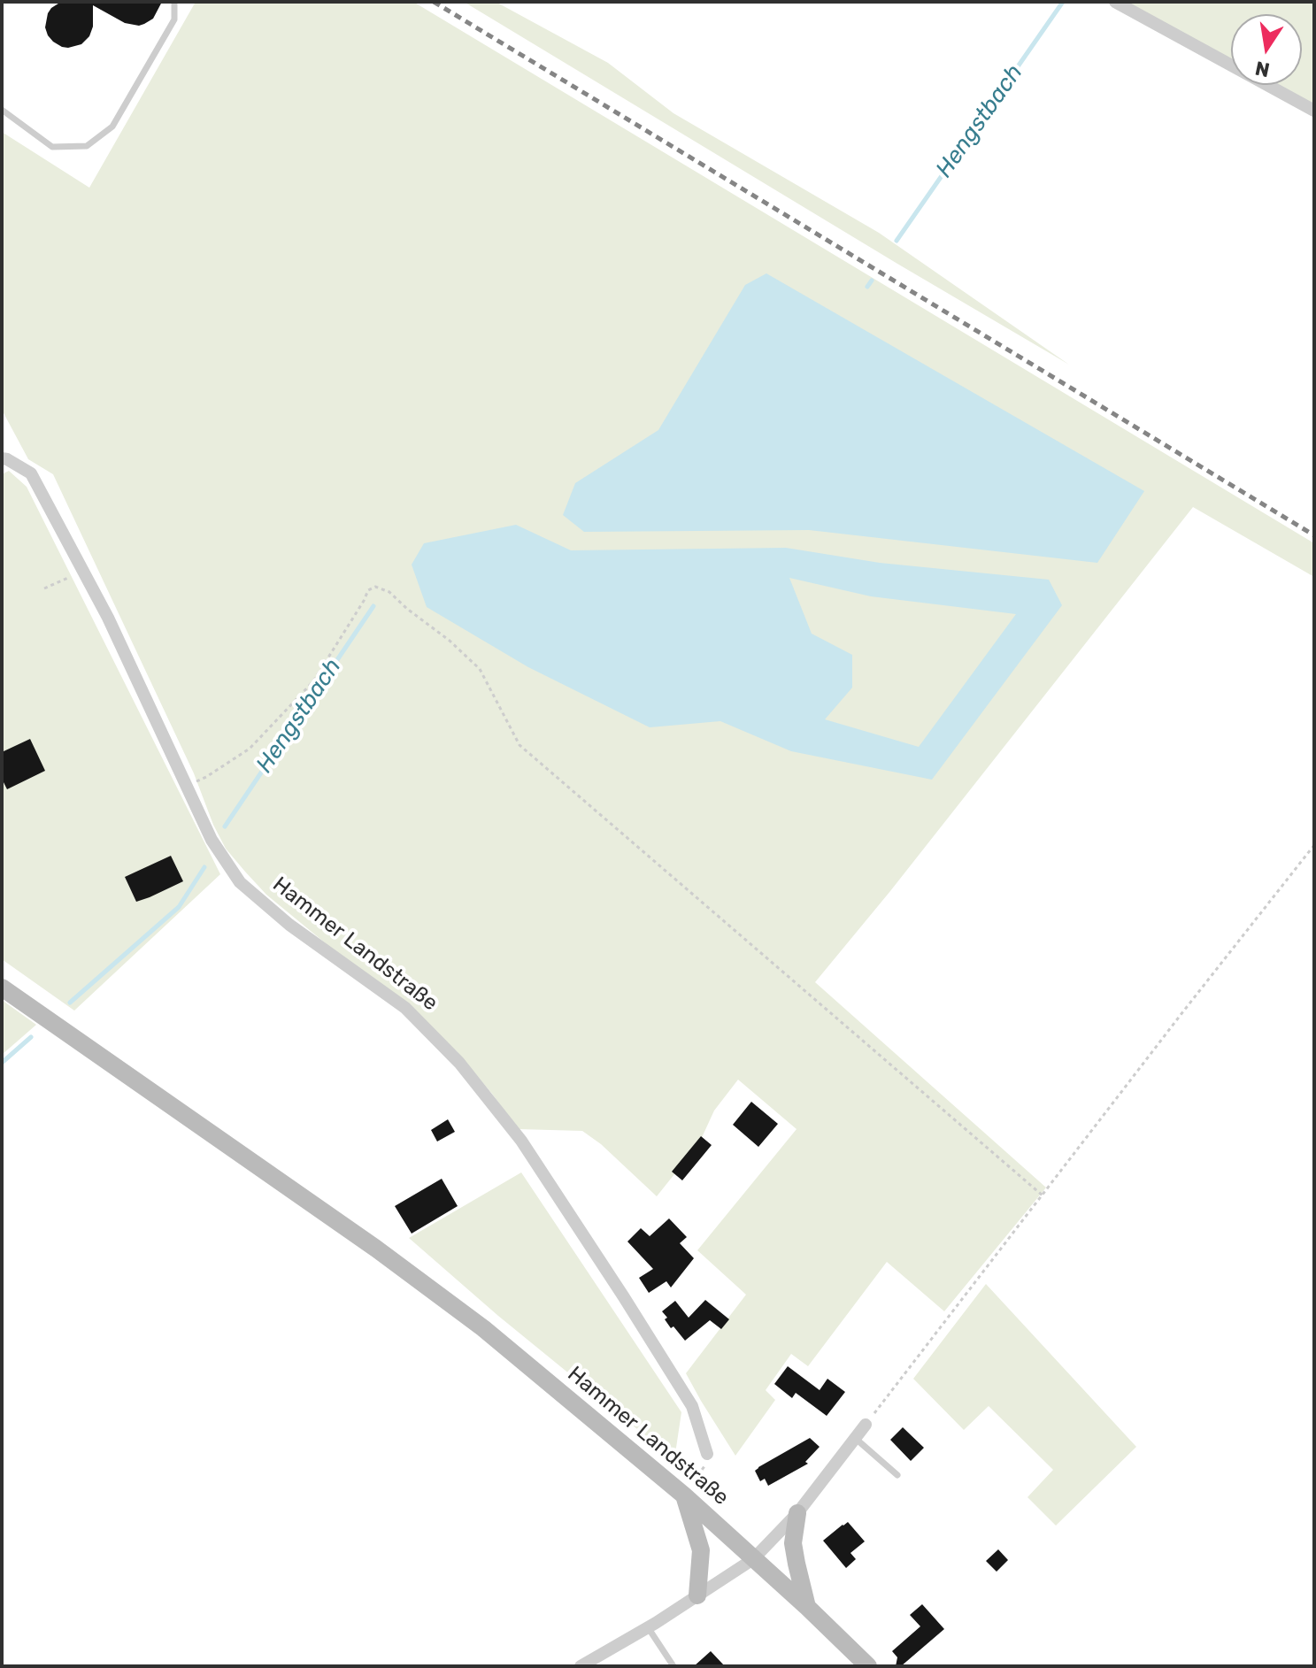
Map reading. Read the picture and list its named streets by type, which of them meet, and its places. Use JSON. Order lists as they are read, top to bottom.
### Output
{
  "streets": {
    "main road": ["Hammer Landstraße"]
  },
  "water": ["Hengstbach"],
  "north": "bottom"
}
